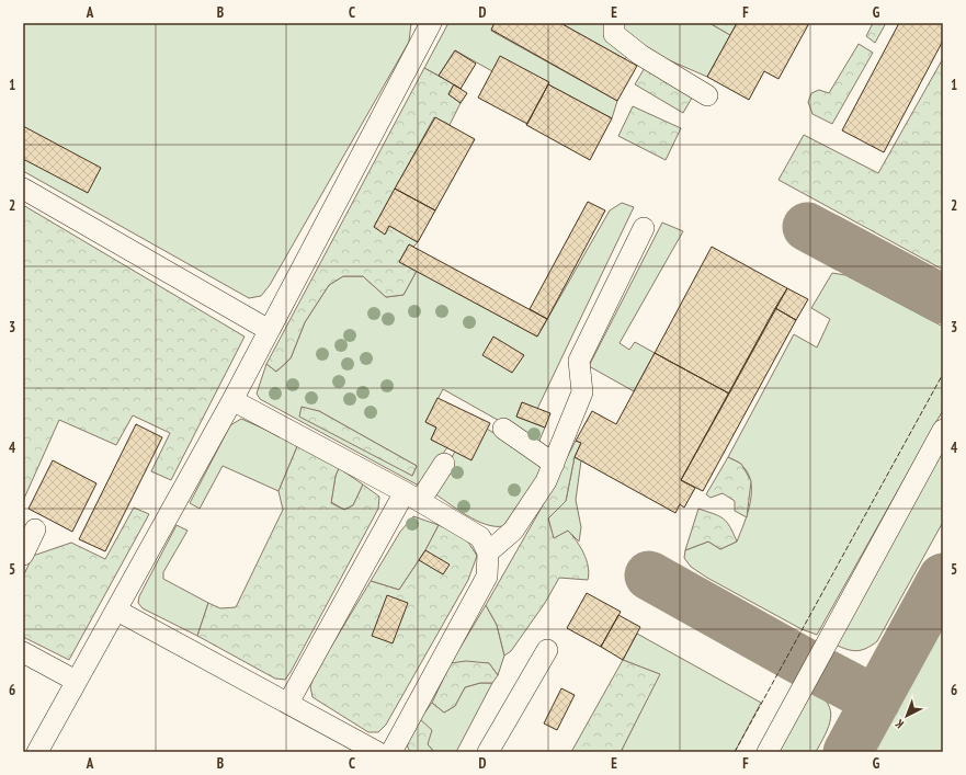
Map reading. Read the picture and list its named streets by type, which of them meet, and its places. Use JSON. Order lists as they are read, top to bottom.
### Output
{
  "north": "bottom left",
  "grid": {
    "columns": [
      "A",
      "B",
      "C",
      "D",
      "E",
      "F",
      "G"
    ],
    "rows": [
      "1",
      "2",
      "3",
      "4",
      "5",
      "6"
    ]
  }
}
